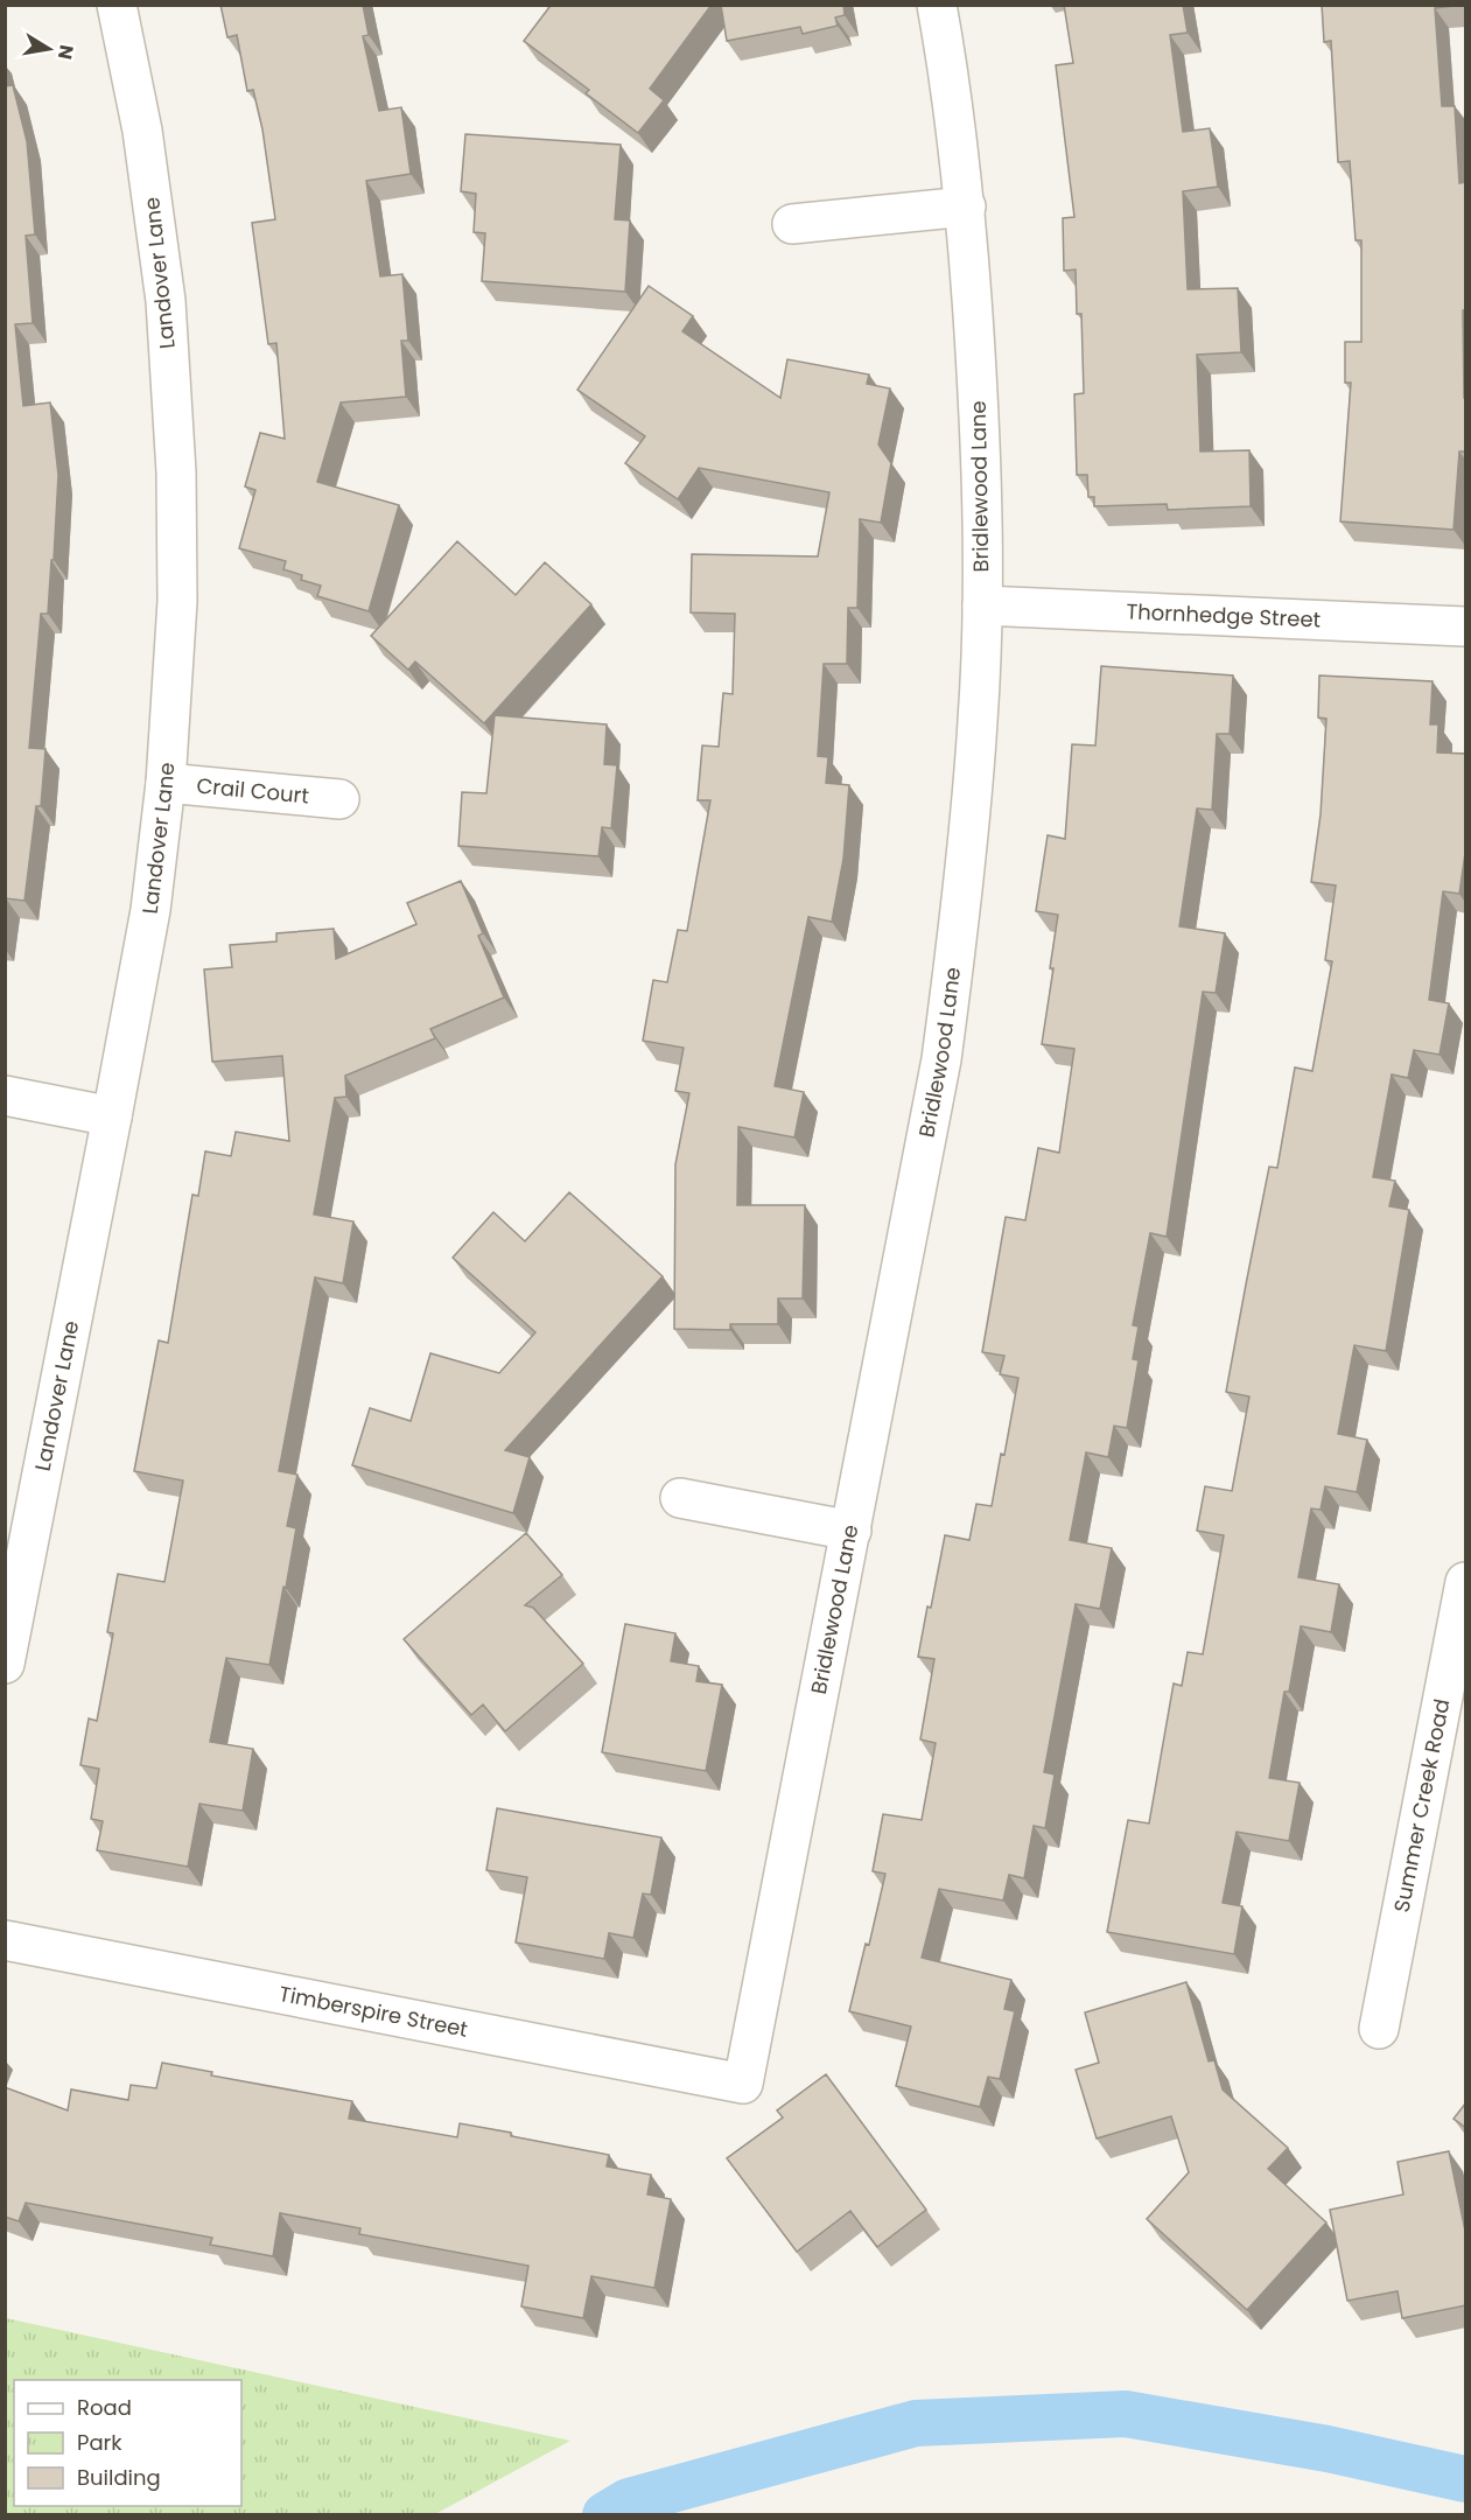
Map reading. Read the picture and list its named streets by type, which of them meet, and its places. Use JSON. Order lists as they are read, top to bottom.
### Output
{
  "streets": {
    "street": [
      "Landover Lane",
      "Bridlewood Lane",
      "Thornhedge Street",
      "Crail Court",
      "Summer Creek Road",
      "Timberspire Street"
    ]
  },
  "crossings": [
    ["Landover Lane", "Crail Court"],
    ["Bridlewood Lane", "Thornhedge Street"],
    ["Bridlewood Lane", "Timberspire Street"]
  ],
  "legend": ["Road", "Park", "Building"],
  "north": "right"
}
